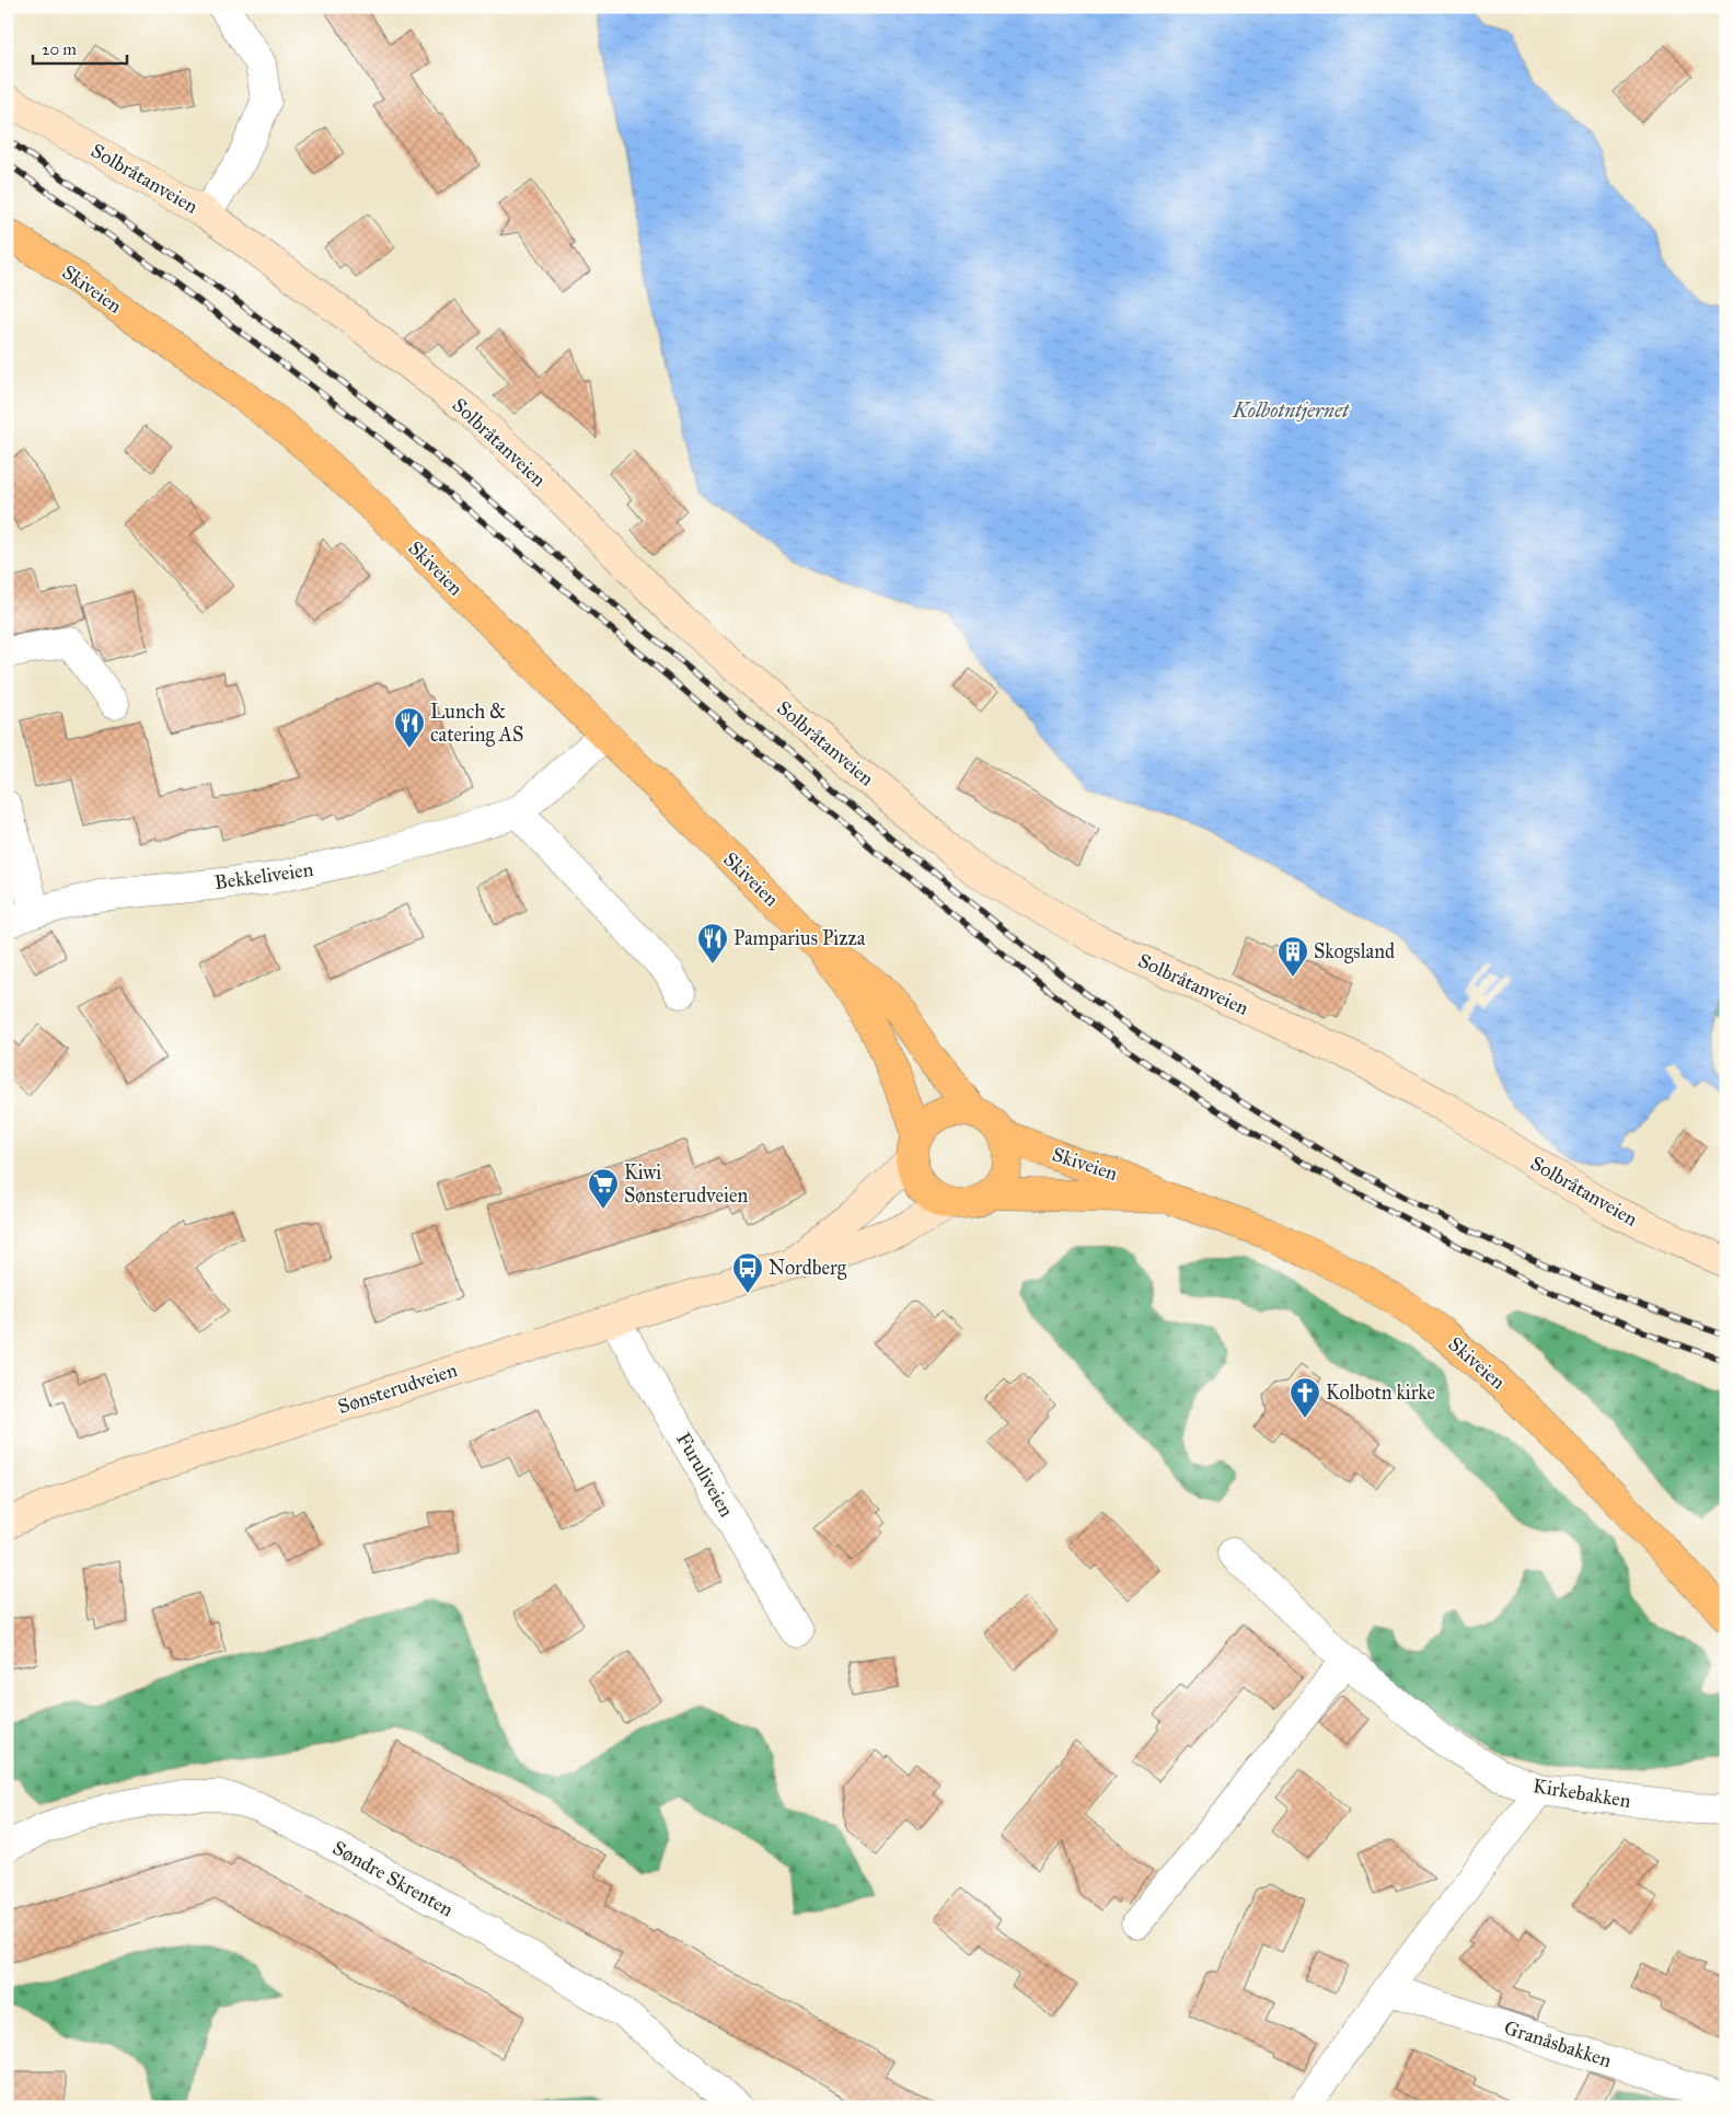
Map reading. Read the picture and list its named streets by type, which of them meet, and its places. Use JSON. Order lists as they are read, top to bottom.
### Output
{
  "streets": {
    "main road": ["Skiveien"],
    "street": [
      "Solbråtanveien",
      "Bekkeliveien",
      "Sønsterudveien",
      "Furuliveien",
      "Kirkebakken",
      "Søndre Skrenten",
      "Granåsbakken"
    ]
  },
  "crossings": [
    ["Skiveien", "Bekkeliveien"],
    ["Skiveien", "Sønsterudveien"],
    ["Sønsterudveien", "Furuliveien"]
  ],
  "water": ["Kolbotntjernet"],
  "places": {
    "restaurant": ["Lunch & catering AS", "Pamparius Pizza"],
    "building": ["Skogsland"],
    "supermarket": ["Kiwi Sønsterudveien"],
    "bus stop": ["Nordberg"],
    "church": ["Kolbotn kirke"]
  },
  "scale_bar": "20 m"
}
